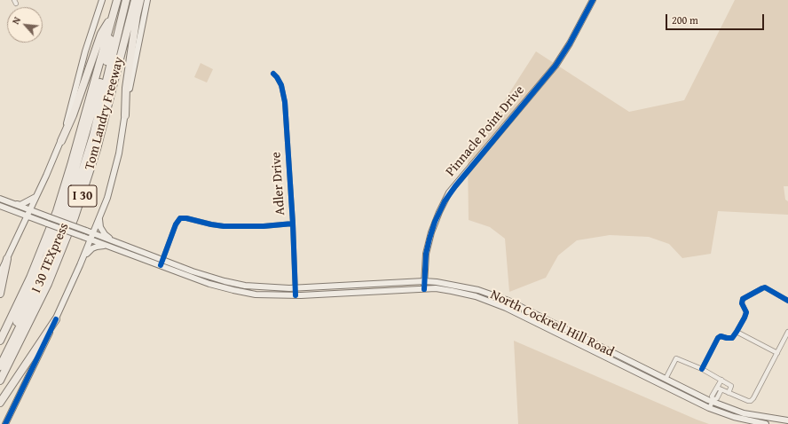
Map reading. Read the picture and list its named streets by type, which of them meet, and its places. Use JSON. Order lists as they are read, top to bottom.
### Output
{
  "streets": {
    "highway": ["Tom Landry Freeway", "I 30", "I 30 TEXpress"],
    "main road": ["Pinnacle Point Drive", "North Cockrell Hill Road"],
    "street": ["Adler Drive"]
  },
  "crossings": [
    ["Pinnacle Point Drive", "North Cockrell Hill Road"],
    ["Adler Drive", "North Cockrell Hill Road"]
  ],
  "scale_bar": "200 m",
  "north": "top left"
}
